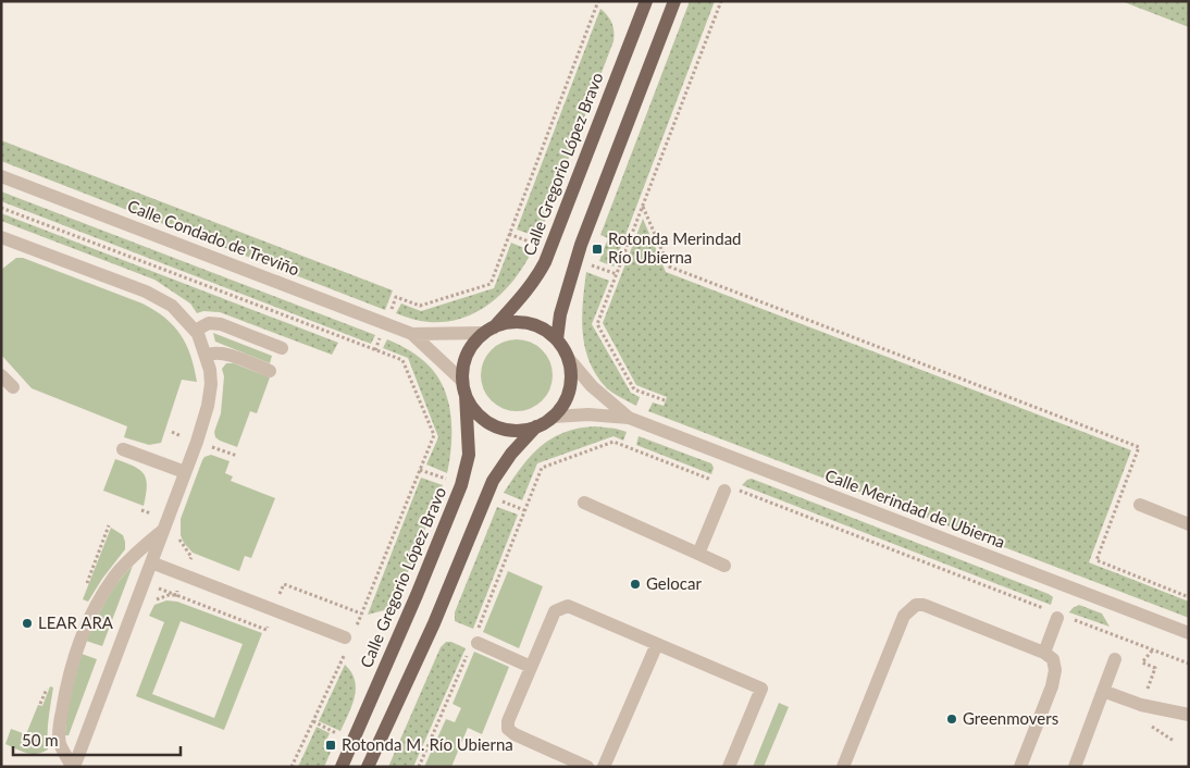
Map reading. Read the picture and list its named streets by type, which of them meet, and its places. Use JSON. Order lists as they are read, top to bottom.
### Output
{
  "streets": {
    "main road": ["Calle Gregorio López Bravo"],
    "street": ["Calle Condado de Treviño", "Calle Merindad de Ubierna"]
  },
  "crossings": [
    ["Calle Gregorio López Bravo", "Calle Condado de Treviño"],
    ["Calle Gregorio López Bravo", "Calle Merindad de Ubierna"],
    ["Calle Condado de Treviño", "Calle Merindad de Ubierna"]
  ],
  "places": {
    "transit": ["Rotonda Merindad Río Ubierna", "Rotonda M. Río Ubierna"],
    "other": ["Gelocar", "LEAR ARA", "Greenmovers"]
  },
  "scale_bar": "50 m"
}
